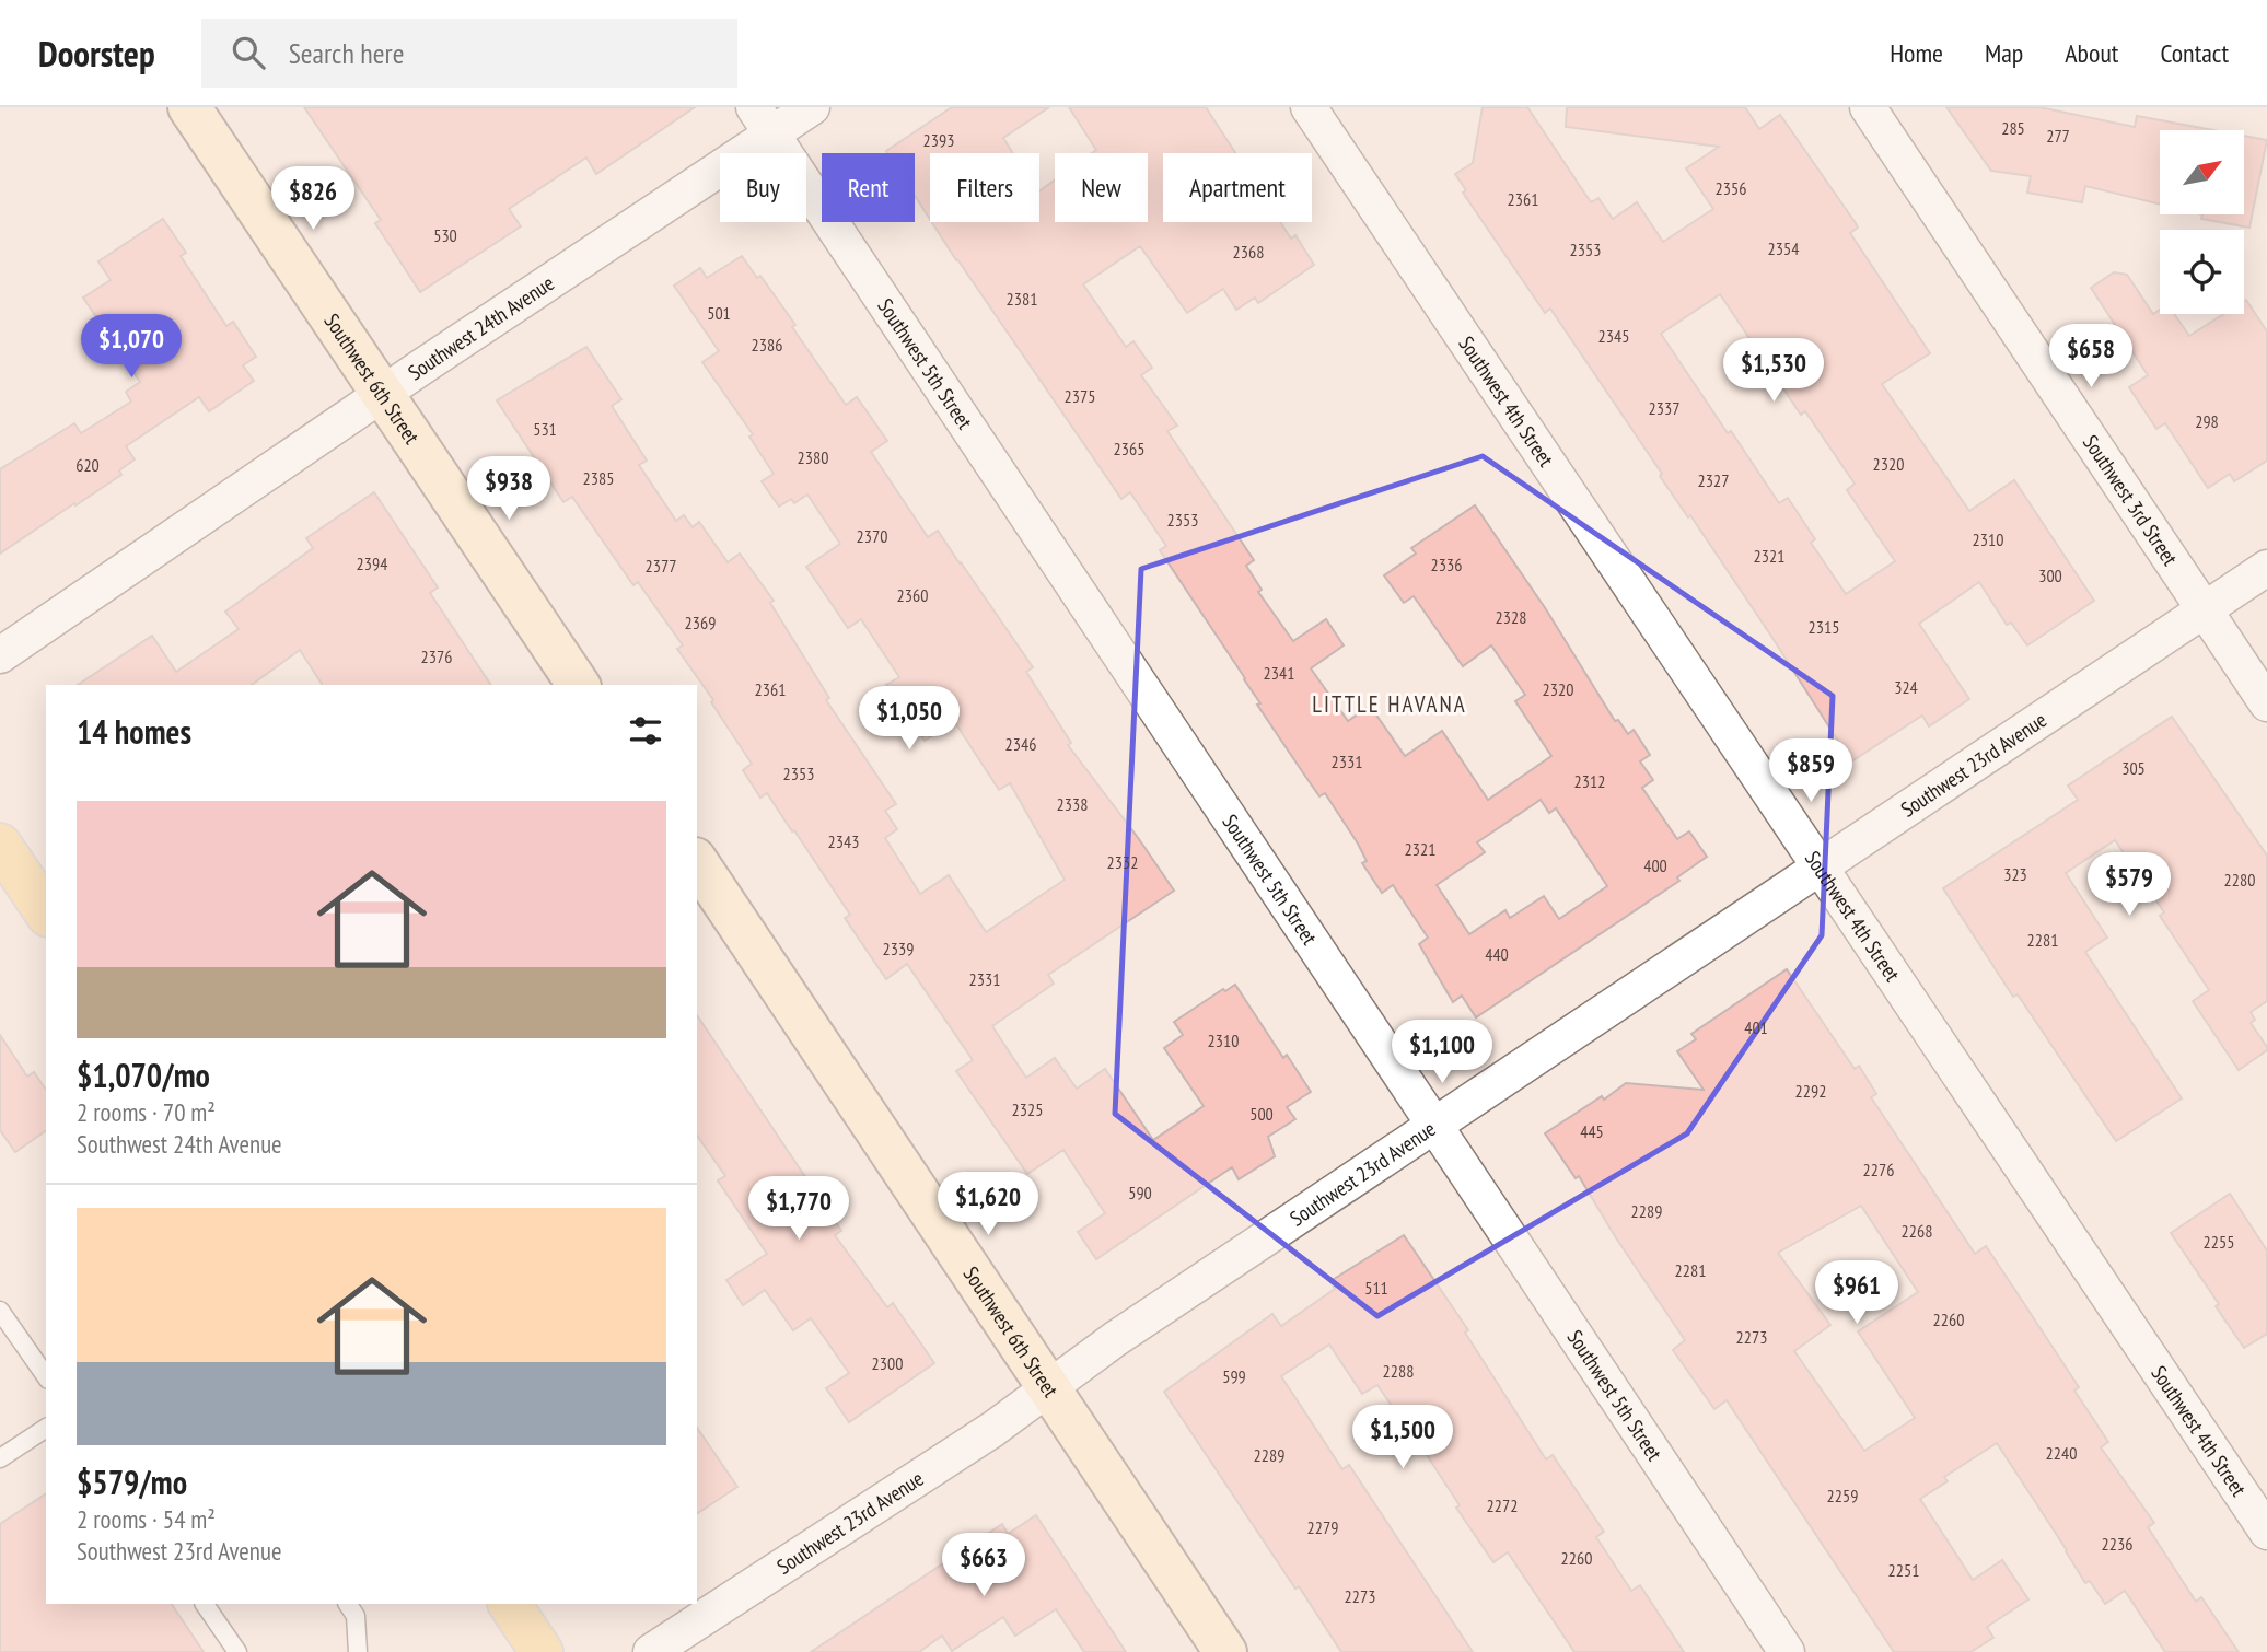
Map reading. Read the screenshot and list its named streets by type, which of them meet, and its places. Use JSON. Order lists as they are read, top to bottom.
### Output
{
  "streets": {
    "street": [
      "Southwest 24th Avenue",
      "Southwest 5th Street",
      "Southwest 6th Street",
      "Southwest 4th Street",
      "Southwest 3rd Street",
      "Southwest 23rd Avenue"
    ]
  },
  "crossings": [
    ["Southwest 24th Avenue", "Southwest 5th Street"],
    ["Southwest 24th Avenue", "Southwest 6th Street"],
    ["Southwest 5th Street", "Southwest 23rd Avenue"],
    ["Southwest 6th Street", "Southwest 23rd Avenue"],
    ["Southwest 4th Street", "Southwest 23rd Avenue"],
    ["Southwest 3rd Street", "Southwest 23rd Avenue"]
  ],
  "districts": ["LITTLE HAVANA"],
  "house_numbers": [
    "285",
    "277",
    "2393",
    "2356",
    "2361",
    "530",
    "2354",
    "2353",
    "2368",
    "2381",
    "501",
    "2345",
    "2386",
    "2375",
    "2337",
    "298",
    "531",
    "2365",
    "2380",
    "2320",
    "620",
    "2385",
    "2327",
    "2353",
    "2370",
    "2310",
    "2321",
    "2394",
    "2336",
    "2377",
    "300",
    "2360",
    "2328",
    "2369",
    "2315",
    "2376",
    "2341",
    "324",
    "2361",
    "2320",
    "2346",
    "2331",
    "305",
    "2353",
    "2312",
    "2338",
    "2343",
    "2321",
    "2332",
    "400",
    "323",
    "2280",
    "2281",
    "2339",
    "440",
    "2331",
    "401",
    "2310",
    "2292",
    "2325",
    "500",
    "445",
    "2276",
    "590",
    "2289",
    "2268",
    "2255",
    "2281",
    "511",
    "2260",
    "2273",
    "2300",
    "2288",
    "599",
    "2240",
    "2289",
    "2259",
    "2272",
    "2279",
    "2236",
    "2260",
    "2251",
    "2273"
  ],
  "north": "top right",
  "page": {
    "header": "Doorstep",
    "search": "Search here",
    "nav": [
      "Home",
      "Map",
      "About",
      "Contact"
    ],
    "chip": [
      "Buy",
      "Rent",
      "Filters",
      "New",
      "Apartment"
    ],
    "price": [
      "$826",
      "$1,070",
      "$658",
      "$1,530",
      "$938",
      "$1,050",
      "$859",
      "$579",
      "$1,100",
      "$1,620",
      "$1,770",
      "$961",
      "$1,500",
      "$663"
    ],
    "heading": "14 homes",
    "list": [
      {
        "name": "$1,070/mo",
        "note": "2 rooms · 70 m² · Southwest 24th Avenue"
      },
      {
        "name": "$579/mo",
        "note": "2 rooms · 54 m² · Southwest 23rd Avenue"
      }
    ]
  }
}
